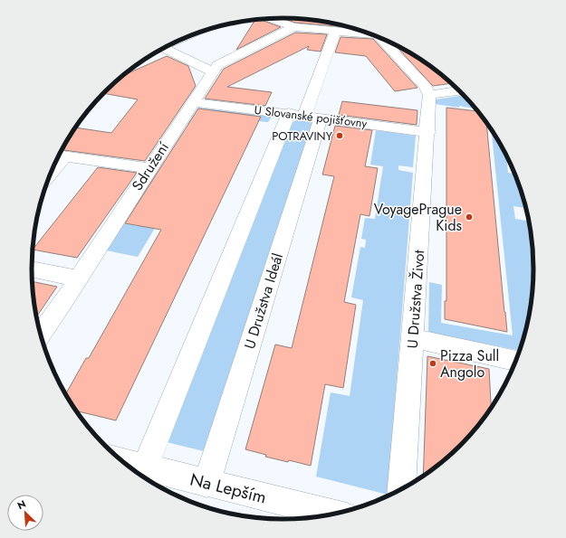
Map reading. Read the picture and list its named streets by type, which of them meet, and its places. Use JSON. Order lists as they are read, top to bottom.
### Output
{
  "streets": {
    "street": [
      "U Slovanské pojišťovny",
      "Sdružení",
      "U Družstva Život",
      "U Družstva Ideál",
      "Na Lepším"
    ]
  },
  "crossings": [
    ["U Slovanské pojišťovny", "Sdružení"],
    ["U Slovanské pojišťovny", "U Družstva Život"],
    ["U Slovanské pojišťovny", "U Družstva Ideál"],
    ["U Družstva Ideál", "Na Lepším"]
  ],
  "places": ["POTRAVINY", "VoyagePrague Kids", "Pizza Sull Angolo"],
  "north": "top left"
}
